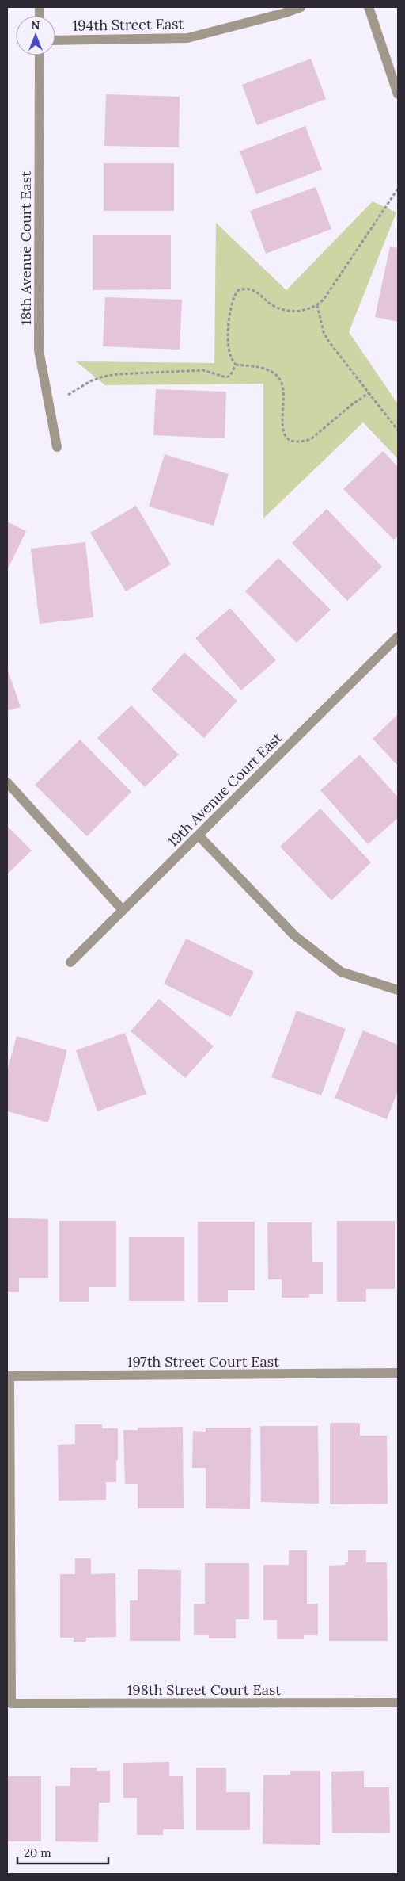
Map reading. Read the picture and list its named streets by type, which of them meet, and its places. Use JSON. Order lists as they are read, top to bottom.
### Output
{
  "streets": {
    "street": [
      "194th Street East",
      "18th Avenue Court East",
      "19th Avenue Court East",
      "197th Street Court East",
      "198th Street Court East"
    ]
  },
  "crossings": [
    ["197th Street Court East", "198th Street Court East"]
  ],
  "scale_bar": "20 m",
  "north": "top"
}
